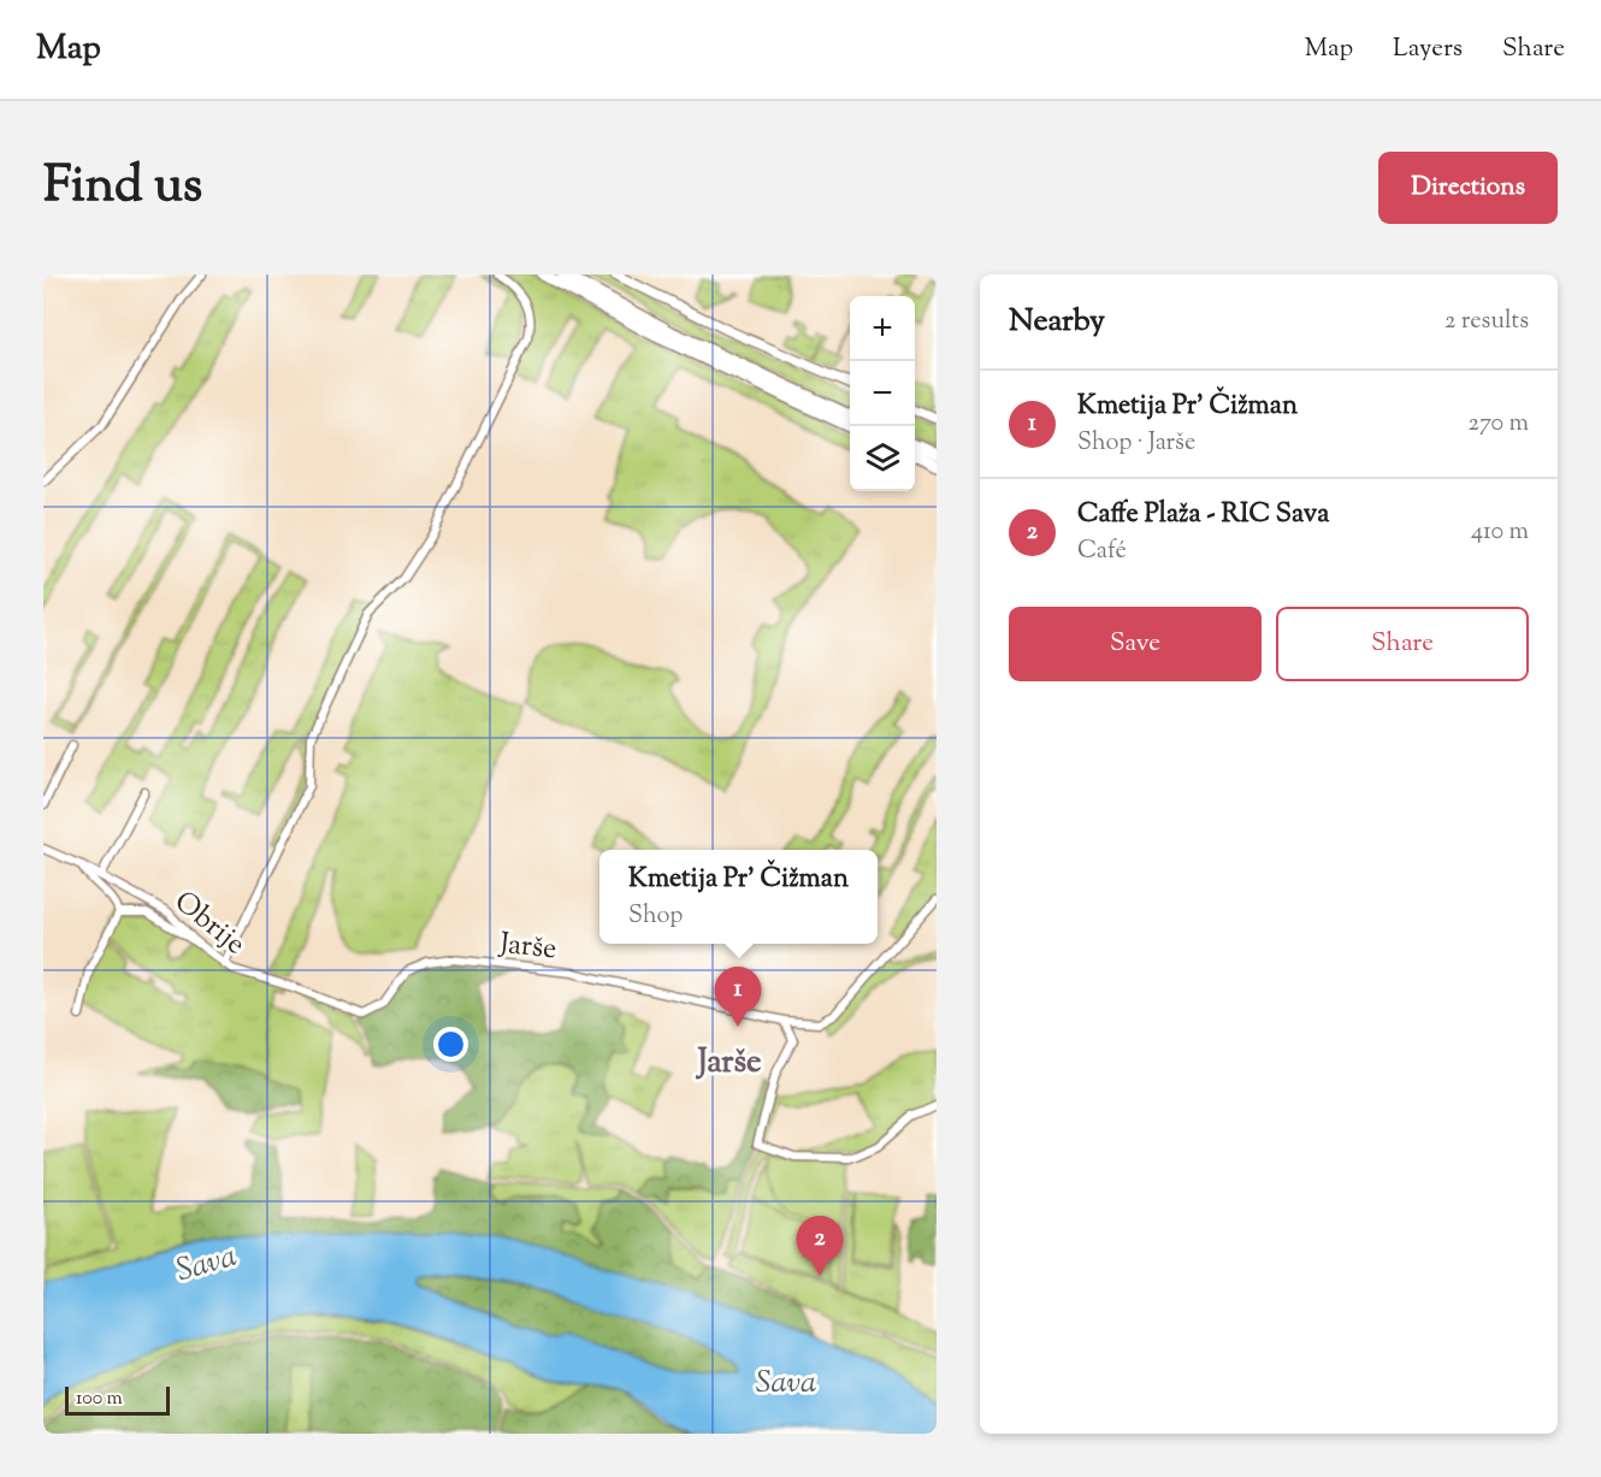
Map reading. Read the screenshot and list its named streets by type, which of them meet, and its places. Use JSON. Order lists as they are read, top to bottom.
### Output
{
  "streets": {
    "street": ["Obrije", "Jarše"]
  },
  "crossings": [
    ["Obrije", "Jarše"]
  ],
  "districts": ["Jarše"],
  "water": ["Sava"],
  "scale_bar": "100 m",
  "page": {
    "header": "Map",
    "nav": ["Map", "Layers", "Share"],
    "title": "Find us",
    "buttons": [
      "Directions",
      ["Save", "Share"]
    ],
    "heading": ["Nearby", "2 results"],
    "map_buttons": ["+", "−"],
    "list": [
      {
        "mark": "1",
        "name": "Kmetija Pr' Čižman",
        "note": "Shop · Jarše",
        "value": "270 m"
      },
      {
        "mark": "2",
        "name": "Caffe Plaža - RIC Sava",
        "note": "Café",
        "value": "410 m"
      }
    ],
    "popup": ["Kmetija Pr' Čižman", "Shop"],
    "pins": ["1", "2"],
    "scale": "100 m"
  }
}
